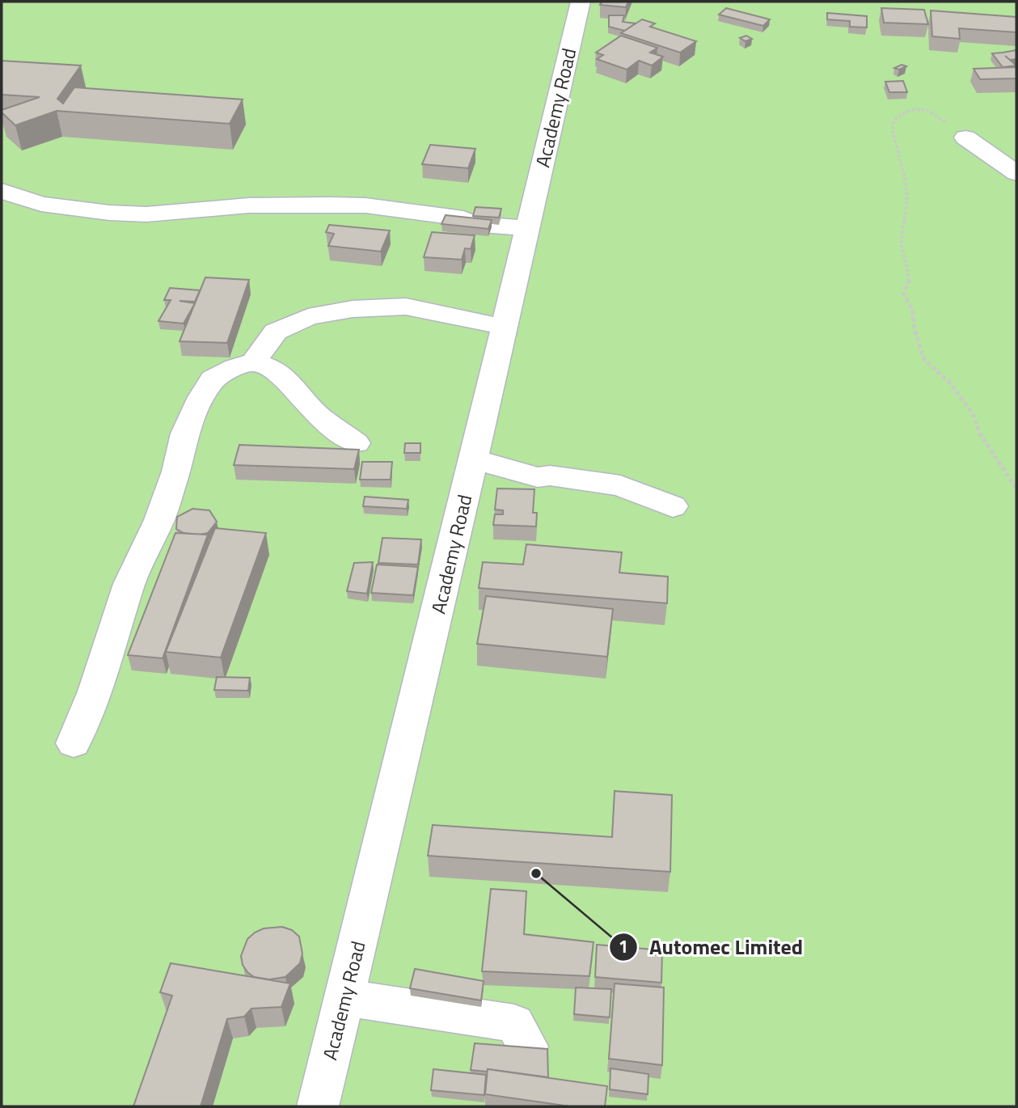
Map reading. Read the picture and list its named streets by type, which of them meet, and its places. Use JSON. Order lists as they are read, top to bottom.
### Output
{
  "streets": {
    "street": ["Academy Road"]
  },
  "places": ["Automec Limited"]
}
